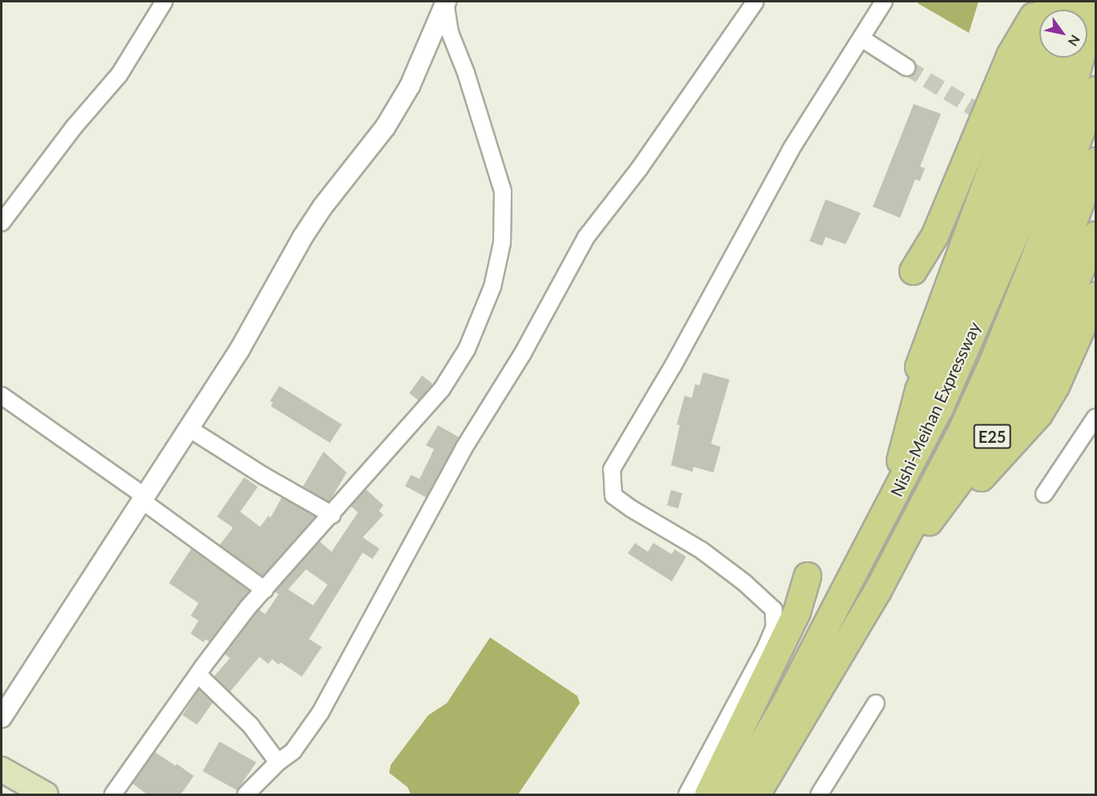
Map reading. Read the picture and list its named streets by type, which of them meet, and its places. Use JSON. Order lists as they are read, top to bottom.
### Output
{
  "streets": {
    "highway": ["Nishi-Meihan Expressway", "E25"]
  },
  "crossings": [
    ["Nishi-Meihan Expressway", "E25"]
  ],
  "north": "bottom right"
}
